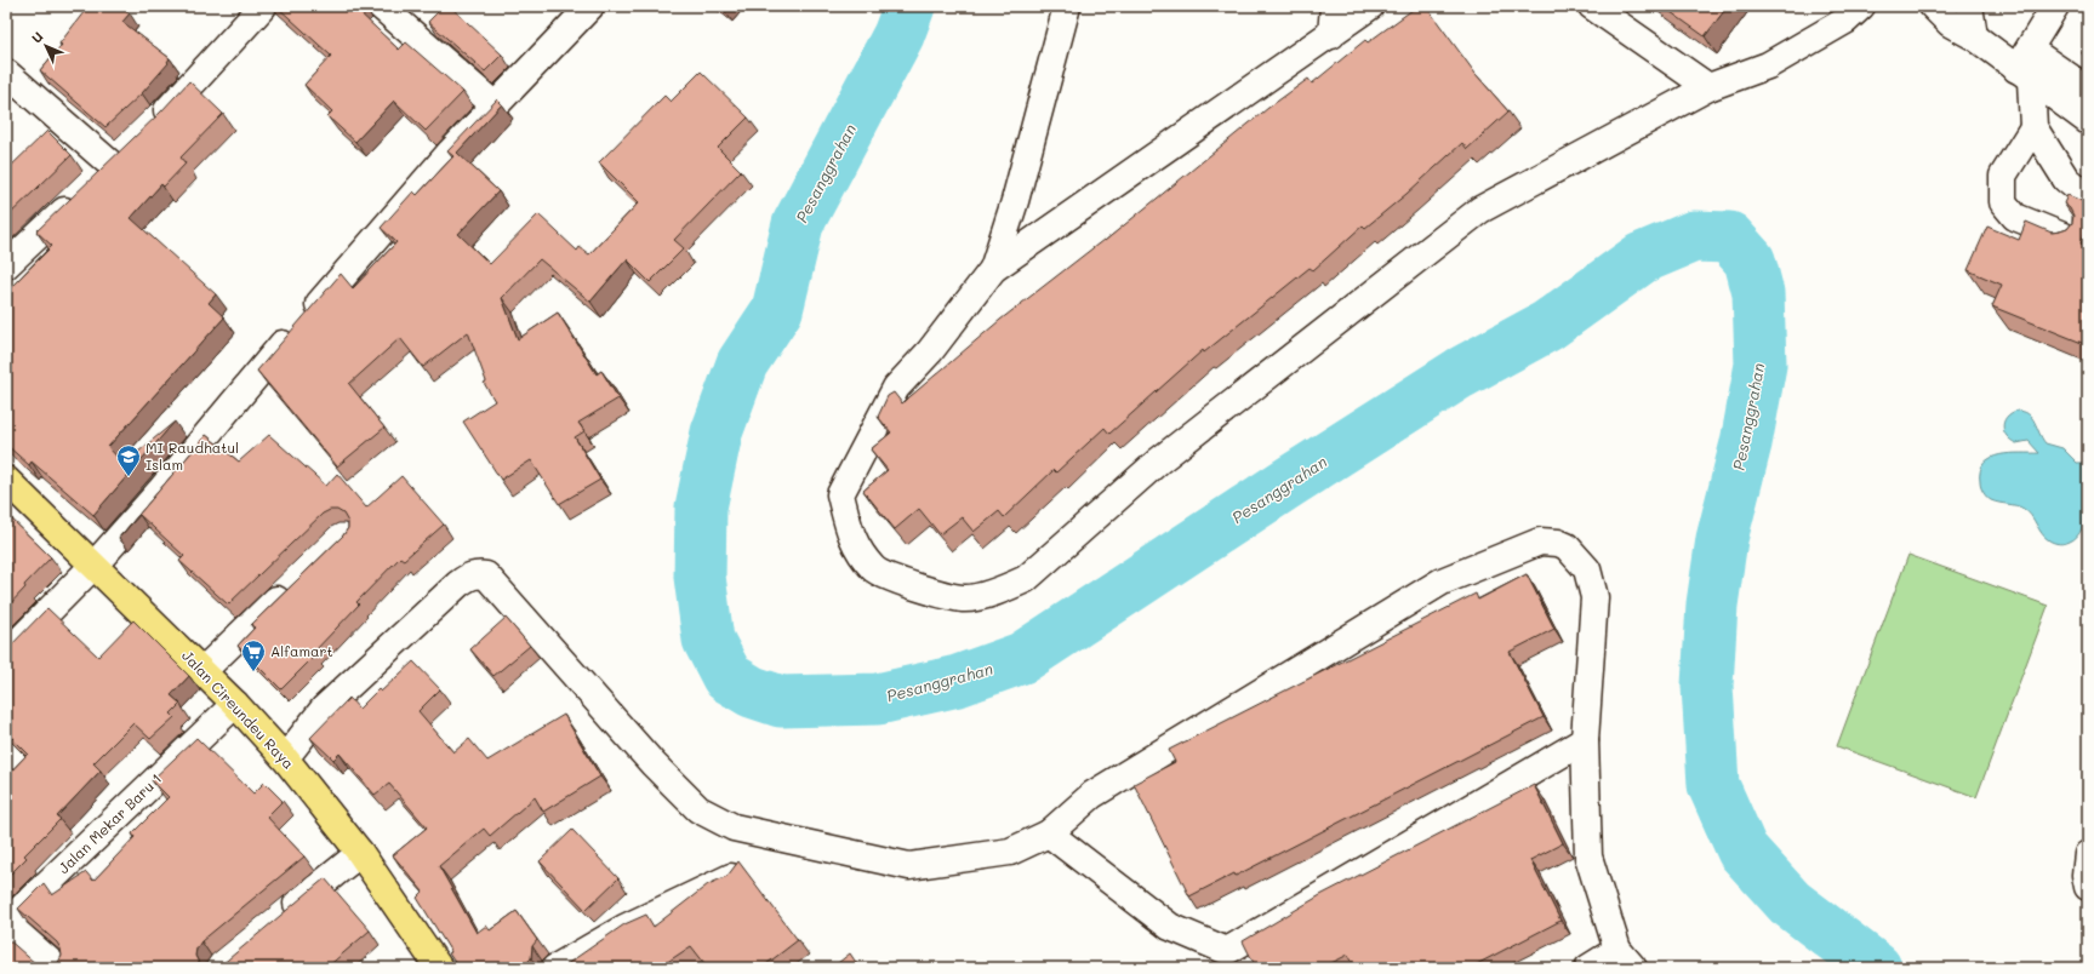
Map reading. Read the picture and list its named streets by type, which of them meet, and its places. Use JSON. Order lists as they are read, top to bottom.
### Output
{
  "streets": {
    "main road": ["Jalan Cireundeu Raya"],
    "street": ["Jalan Mekar Baru 1"]
  },
  "crossings": [
    ["Jalan Cireundeu Raya", "Jalan Mekar Baru 1"]
  ],
  "water": ["Pesanggrahan"],
  "places": {
    "school or university": ["MI Raudhatul Islam"],
    "supermarket": ["Alfamart"]
  },
  "north": "top left"
}
